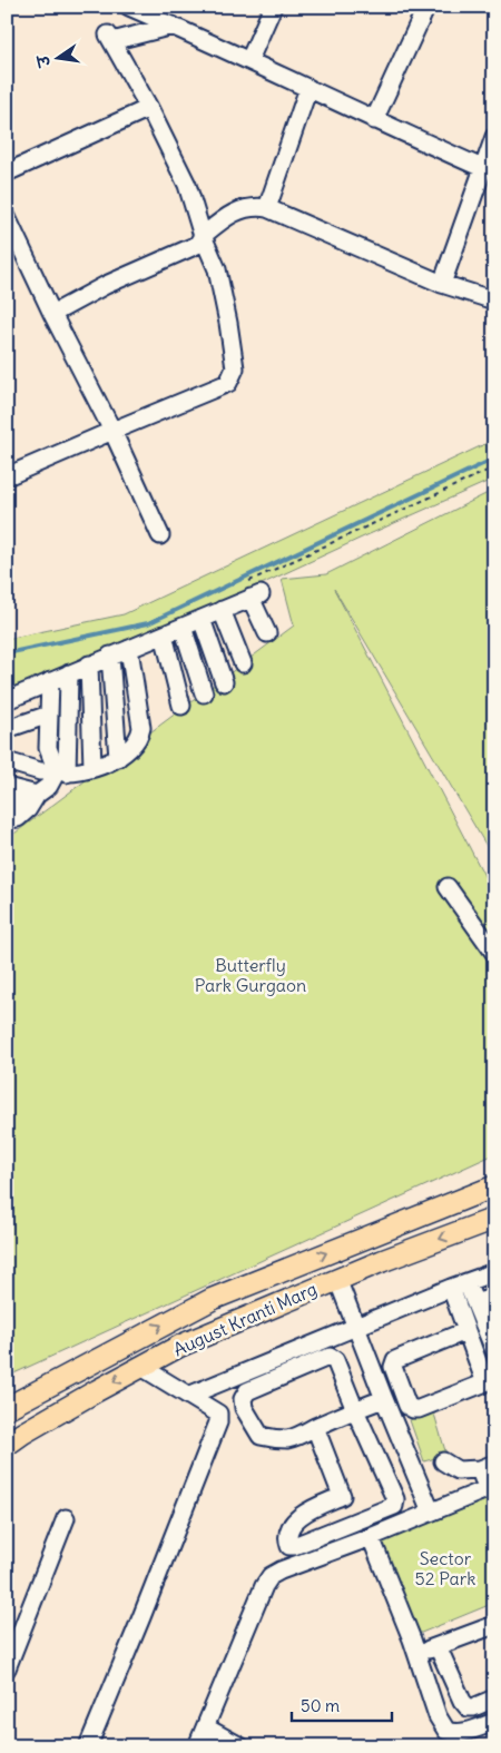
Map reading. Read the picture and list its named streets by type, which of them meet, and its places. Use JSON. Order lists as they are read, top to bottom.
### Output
{
  "streets": {
    "main road": ["August Kranti Marg"]
  },
  "parks": ["Butterfly Park Gurgaon", "Sector 52 Park"],
  "scale_bar": "50 m",
  "north": "left"
}
